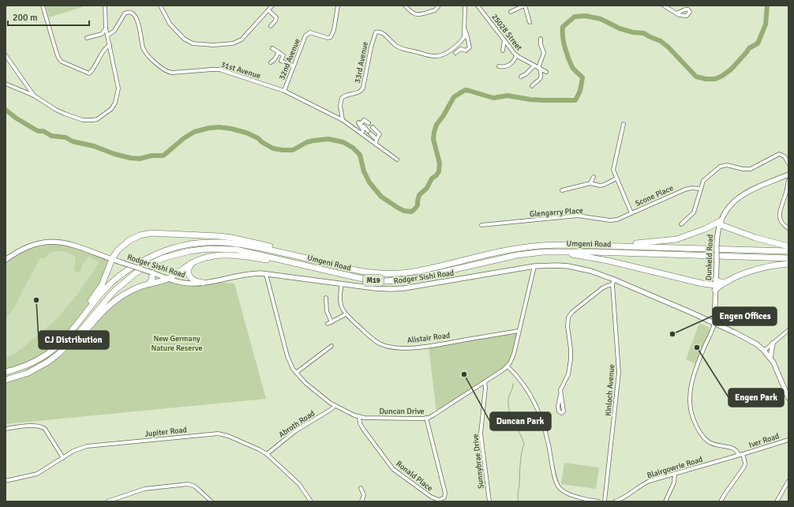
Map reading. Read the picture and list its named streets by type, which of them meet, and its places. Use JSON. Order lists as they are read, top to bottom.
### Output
{
  "streets": {
    "highway": ["Umgeni Road", "M19"],
    "street": [
      "25028 Street",
      "32nd Avenue",
      "33rd Avenue",
      "31st Avenue",
      "Scone Place",
      "Glengarry Place",
      "Dunkeld Road",
      "Rodger Sishi Road",
      "Alistair Road",
      "Kinloch Avenue",
      "Duncan Drive",
      "Abroth Road",
      "Jupiter Road",
      "Iver Road",
      "Sunnybrae Drive",
      "Blairgowrie Road",
      "Ronald Place"
    ]
  },
  "crossings": [
    ["32nd Avenue", "31st Avenue"],
    ["33rd Avenue", "31st Avenue"],
    ["Scone Place", "Glengarry Place"],
    ["Dunkeld Road", "Rodger Sishi Road"],
    ["Rodger Sishi Road", "Alistair Road"],
    ["Rodger Sishi Road", "Kinloch Avenue"],
    ["Rodger Sishi Road", "Duncan Drive"],
    ["Duncan Drive", "Abroth Road"],
    ["Duncan Drive", "Sunnybrae Drive"],
    ["Duncan Drive", "Ronald Place"],
    ["Abroth Road", "Jupiter Road"],
    ["Iver Road", "Blairgowrie Road"]
  ],
  "parks": ["New Germany Nature Reserve"],
  "places": [
    "CJ Distribution",
    "Engen Offices",
    "Engen Park",
    "Duncan Park"
  ],
  "scale_bar": "200 m"
}
